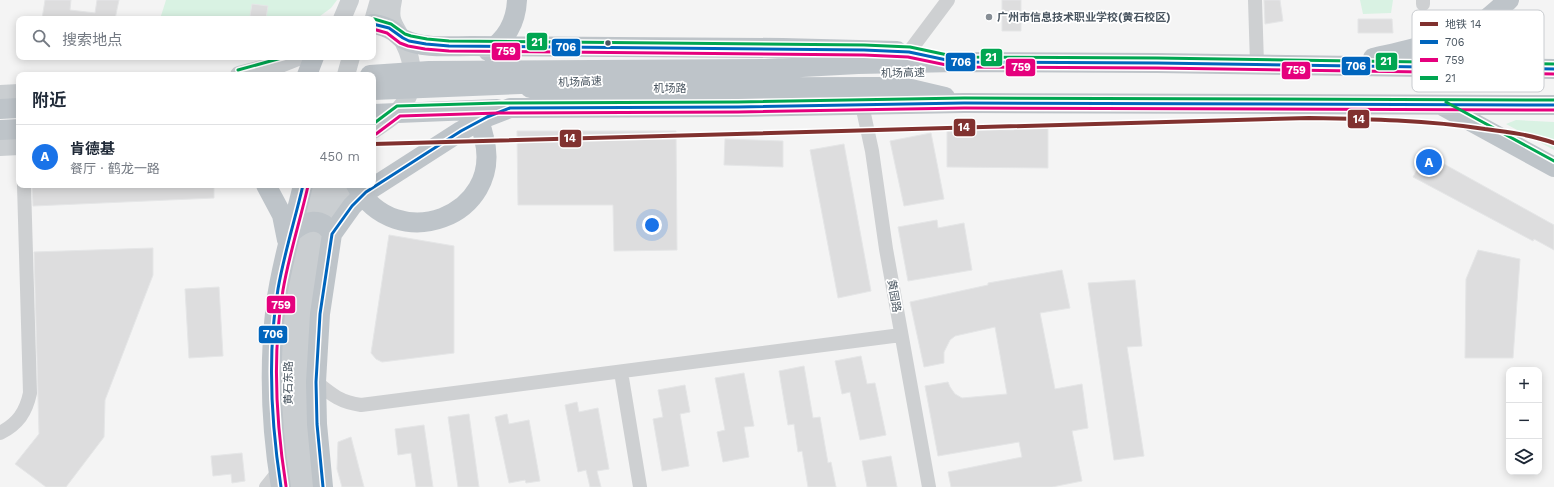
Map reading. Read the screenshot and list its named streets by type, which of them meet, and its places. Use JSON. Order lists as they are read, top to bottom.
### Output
{
  "streets": {
    "highway": ["机场高速", "机场路"],
    "main road": ["黄石东路"],
    "street": ["黄园路"]
  },
  "crossings": [
    ["机场路", "黄园路"]
  ],
  "places": ["广州市信息技术职业学校(黄石校区)"],
  "lines": [
    "transit line 21",
    "transit line 706",
    "transit line 759",
    "metro line 14"
  ],
  "legend": [
    "地铁 14",
    "706",
    "759",
    "21"
  ],
  "page": {
    "search": "搜索地点",
    "heading": "附近",
    "list": [
      {
        "mark": "A",
        "name": "肯德基",
        "note": "餐厅 · 鹤龙一路",
        "value": "450 m"
      }
    ],
    "pins": "A",
    "map_buttons": ["+", "−"]
  }
}
